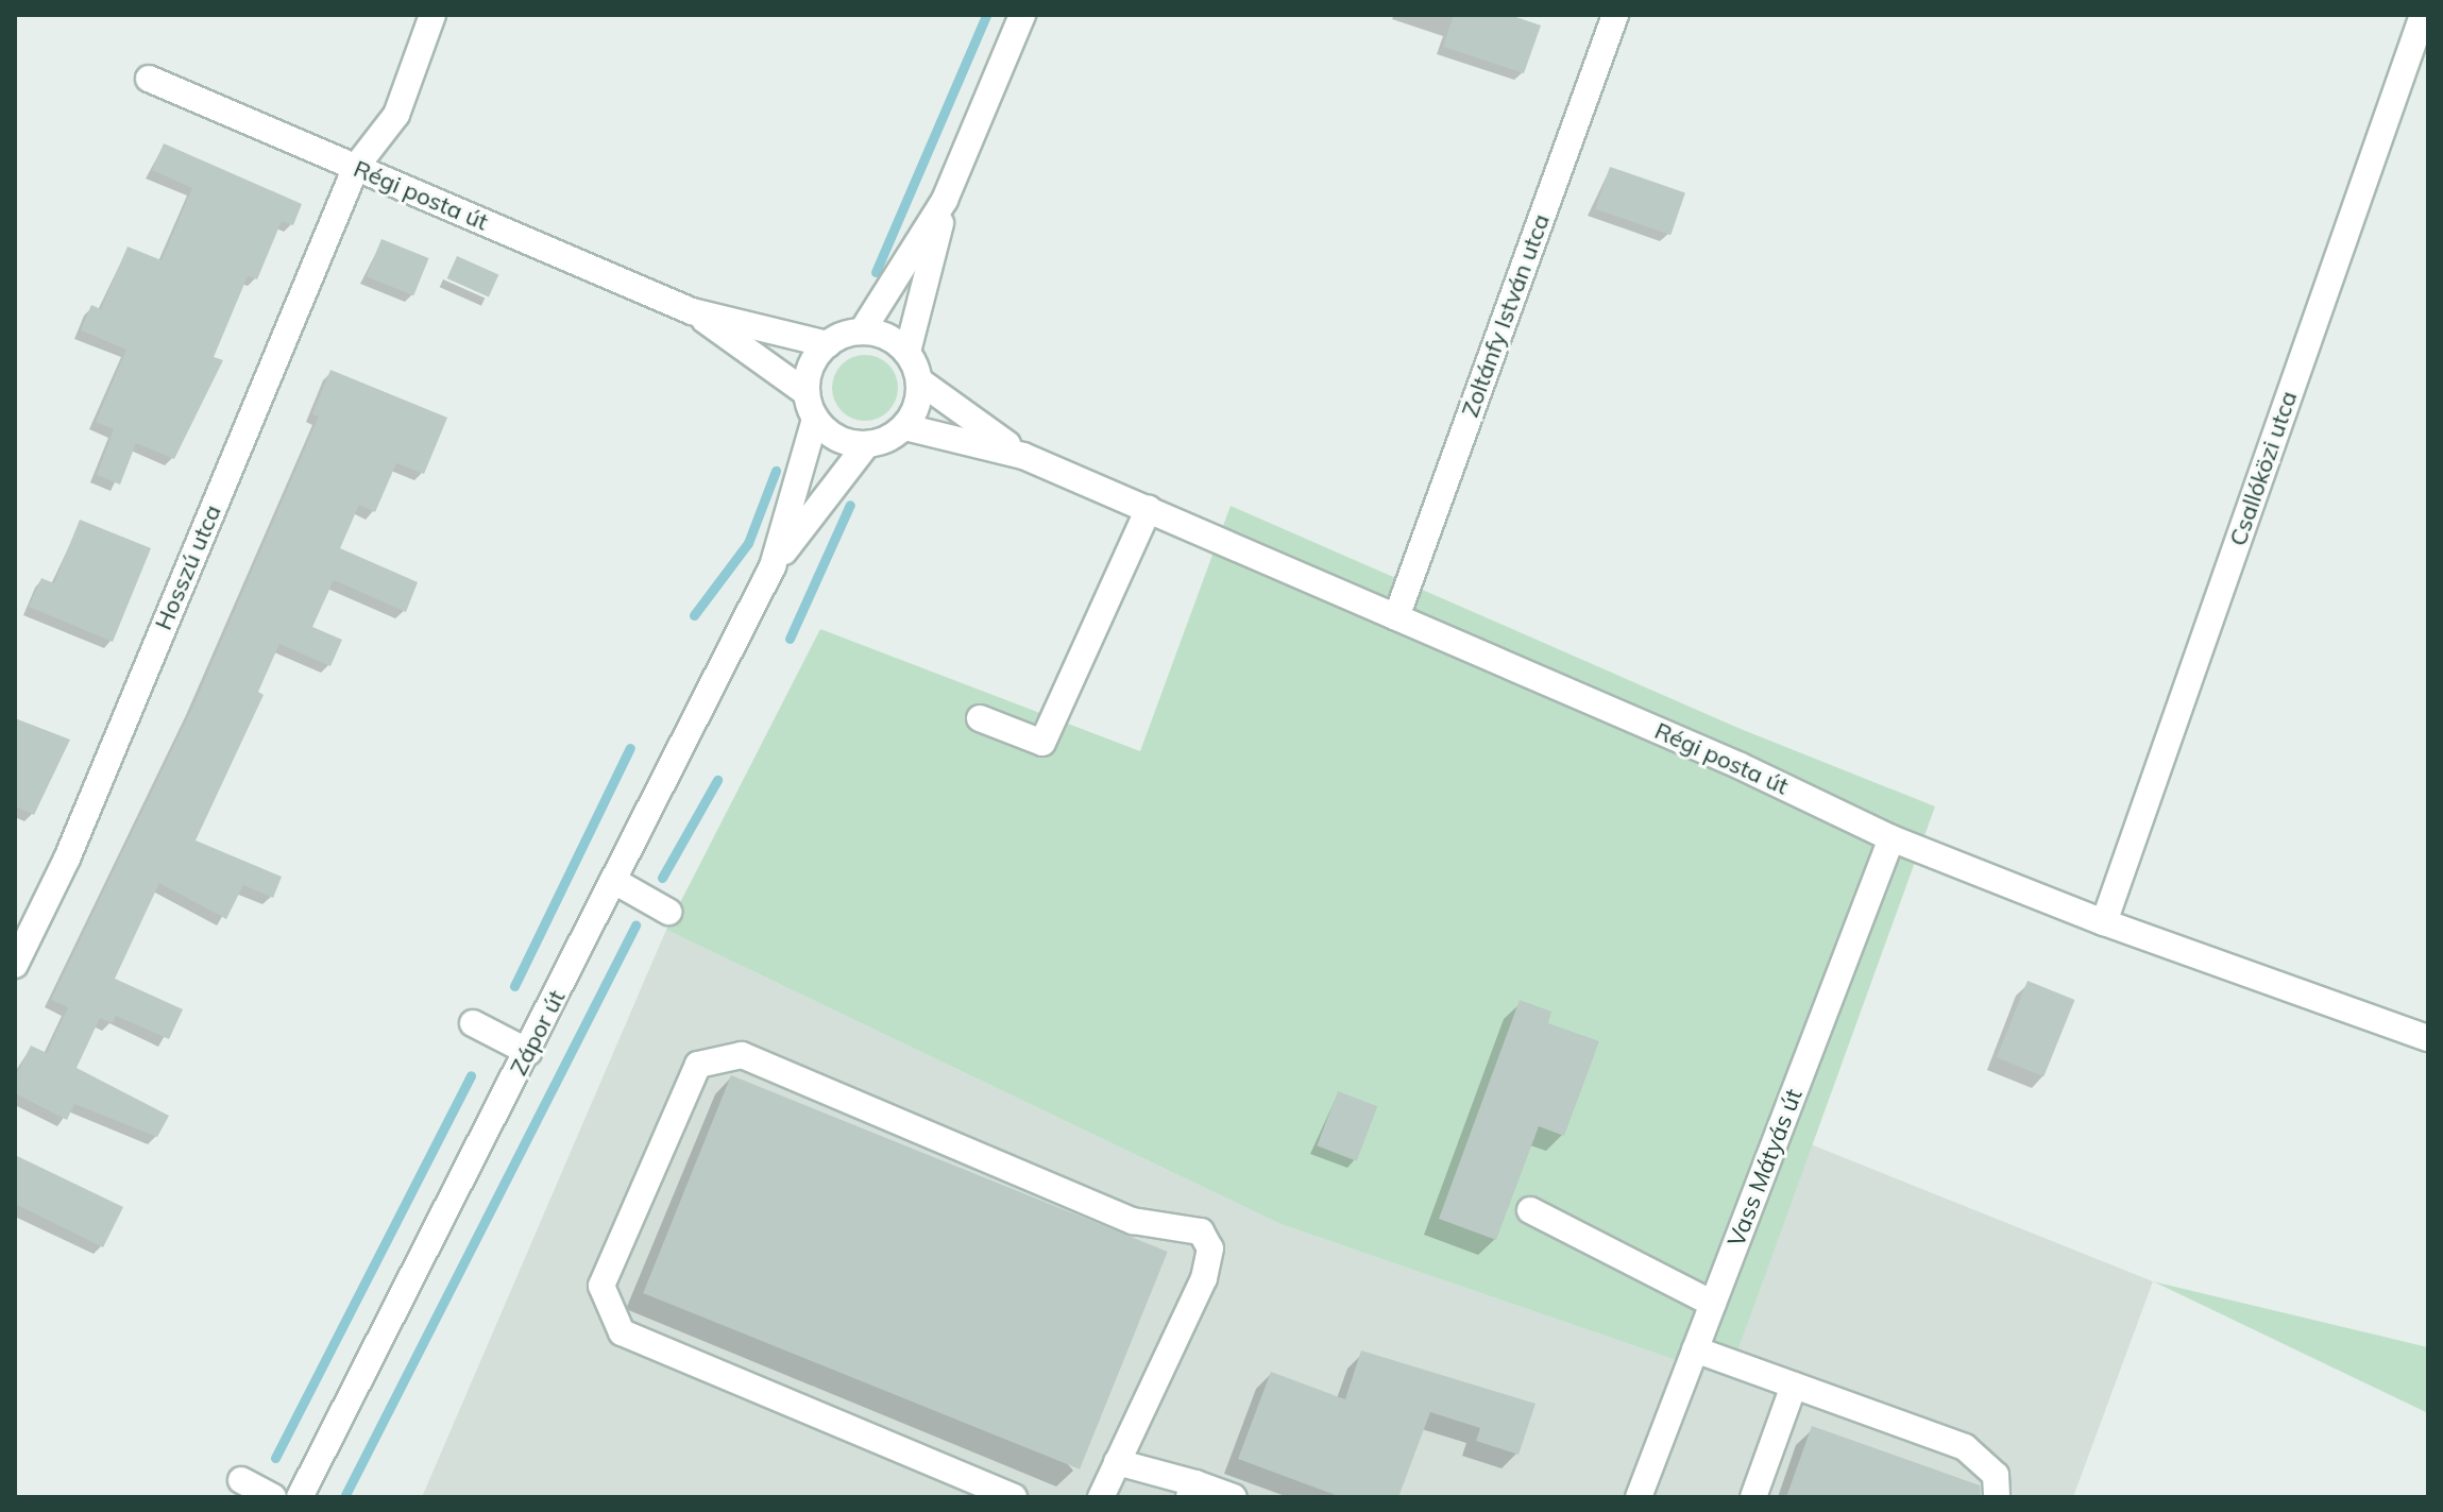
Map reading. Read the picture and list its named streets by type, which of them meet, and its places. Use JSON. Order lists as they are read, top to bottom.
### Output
{
  "streets": {
    "street": [
      "Régi posta út",
      "Zoltánfy István utca",
      "Csallóközi utca",
      "Hosszú utca",
      "Zápor út",
      "Vass Mátyás út"
    ]
  },
  "crossings": [
    ["Régi posta út", "Zoltánfy István utca"],
    ["Régi posta út", "Csallóközi utca"],
    ["Régi posta út", "Hosszú utca"],
    ["Régi posta út", "Zápor út"],
    ["Régi posta út", "Vass Mátyás út"]
  ]
}
